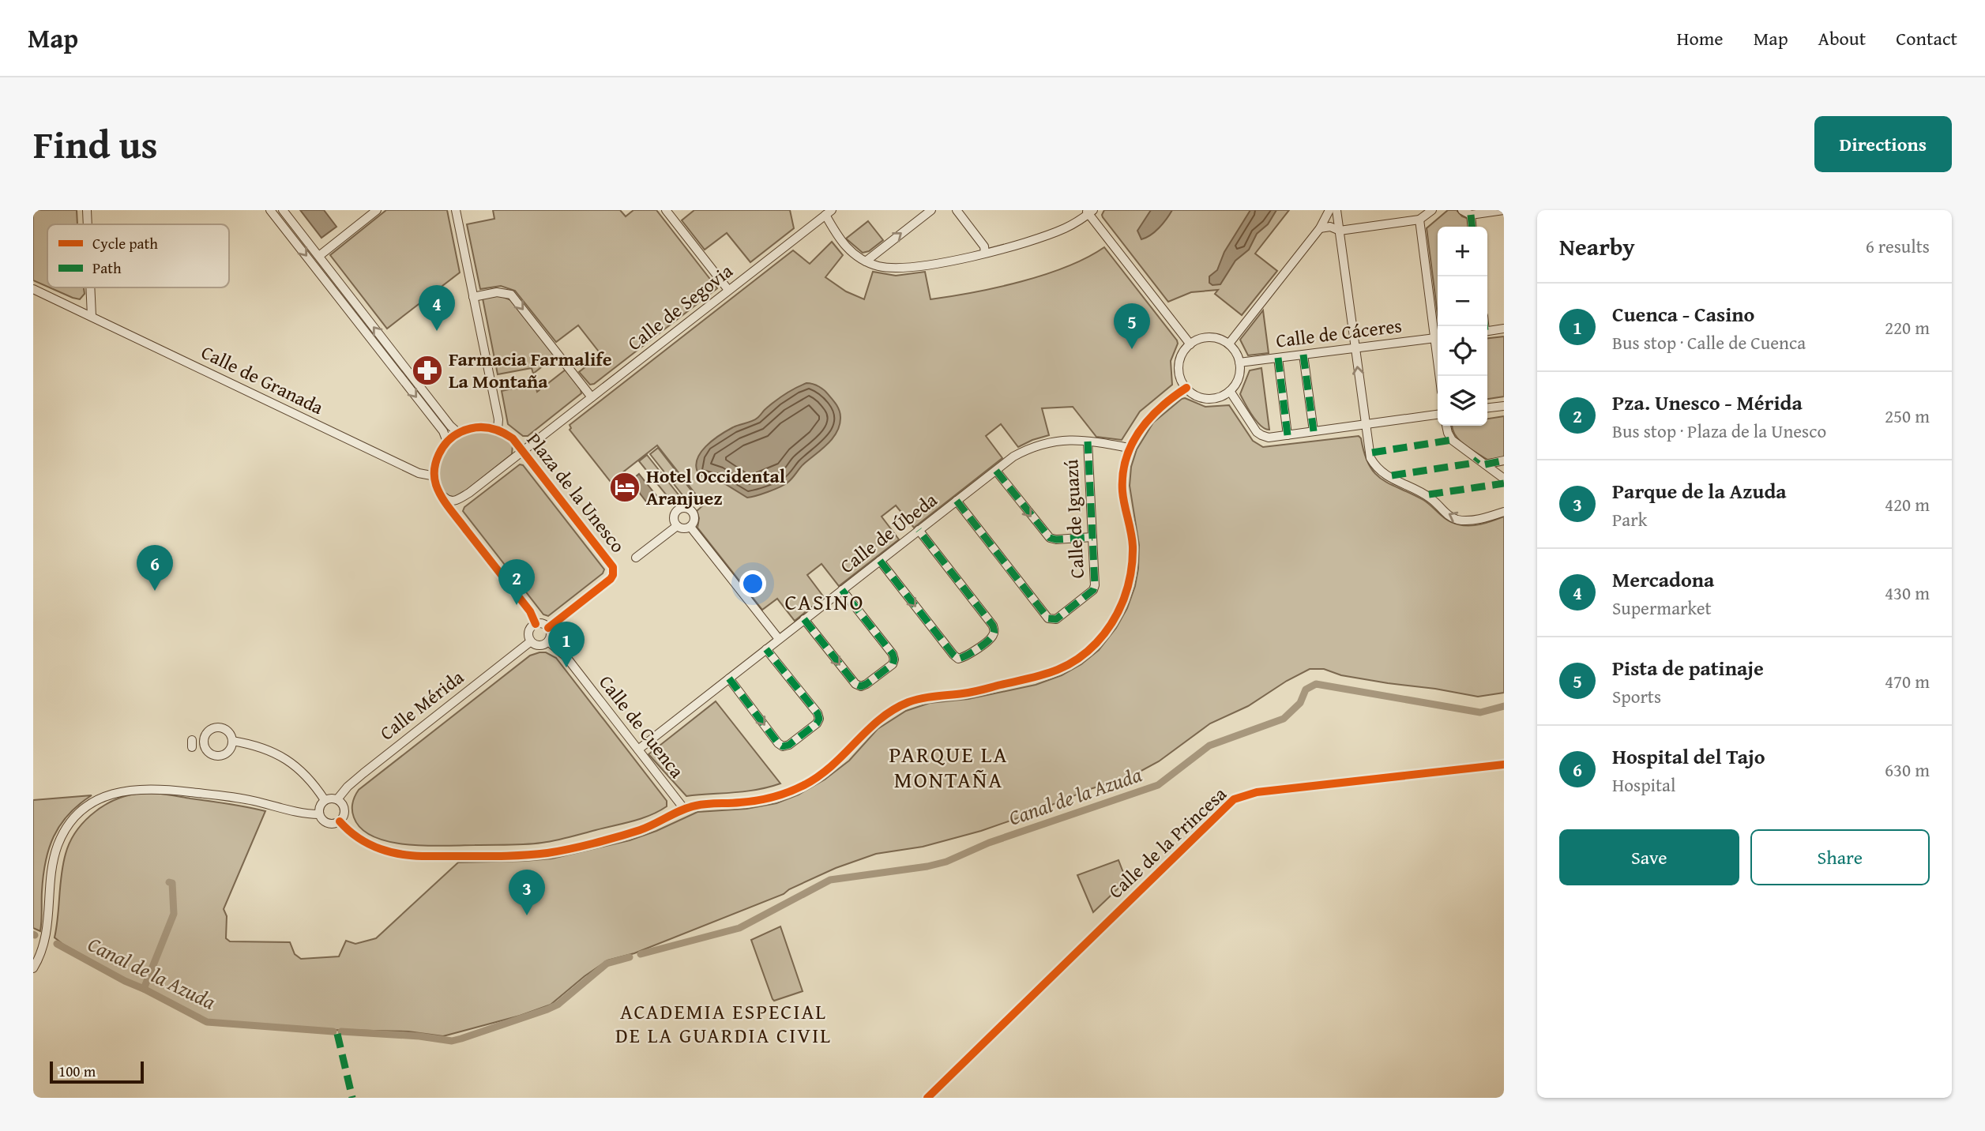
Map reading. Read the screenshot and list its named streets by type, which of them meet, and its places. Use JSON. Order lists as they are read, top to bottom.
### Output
{
  "streets": {
    "street": [
      "Calle de Segovia",
      "Calle de Cáceres",
      "Calle de Granada",
      "Plaza de la Unesco",
      "Calle de Iguazú",
      "Calle de Úbeda",
      "Calle Mérida",
      "Calle de Cuenca",
      "Calle de la Princesa"
    ]
  },
  "crossings": [
    ["Calle de Segovia", "Plaza de la Unesco"],
    ["Calle de Granada", "Plaza de la Unesco"],
    ["Plaza de la Unesco", "Calle Mérida"],
    ["Plaza de la Unesco", "Calle de Cuenca"],
    ["Calle de Iguazú", "Calle de Úbeda"],
    ["Calle de Úbeda", "Calle de Cuenca"],
    ["Calle Mérida", "Calle de Cuenca"]
  ],
  "districts": ["CASINO", "PARQUE LA MONTAÑA", "ACADEMIA ESPECIAL DE LA GUARDIA CIVIL"],
  "water": ["Canal de la Azuda"],
  "places": {
    "pharmacy": ["Farmacia Farmalife La Montaña"],
    "hotel": ["Hotel Occidental Aranjuez"]
  },
  "legend": ["Cycle path", "Path"],
  "scale_bar": "100 m",
  "page": {
    "header": "Map",
    "nav": [
      "Home",
      "Map",
      "About",
      "Contact"
    ],
    "title": "Find us",
    "buttons": [
      "Directions",
      ["Save", "Share"]
    ],
    "heading": ["Nearby", "6 results"],
    "map_buttons": ["+", "−"],
    "list": [
      {
        "mark": "1",
        "name": "Cuenca - Casino",
        "note": "Bus stop · Calle de Cuenca",
        "value": "220 m"
      },
      {
        "mark": "2",
        "name": "Pza. Unesco - Mérida",
        "note": "Bus stop · Plaza de la Unesco",
        "value": "250 m"
      },
      {
        "mark": "3",
        "name": "Parque de la Azuda",
        "note": "Park",
        "value": "420 m"
      },
      {
        "mark": "4",
        "name": "Mercadona",
        "note": "Supermarket",
        "value": "430 m"
      },
      {
        "mark": "5",
        "name": "Pista de patinaje",
        "note": "Sports",
        "value": "470 m"
      },
      {
        "mark": "6",
        "name": "Hospital del Tajo",
        "note": "Hospital",
        "value": "630 m"
      }
    ],
    "pins": [
      "4",
      "5",
      "6",
      "2",
      "1",
      "3"
    ],
    "scale": "100 m"
  }
}
